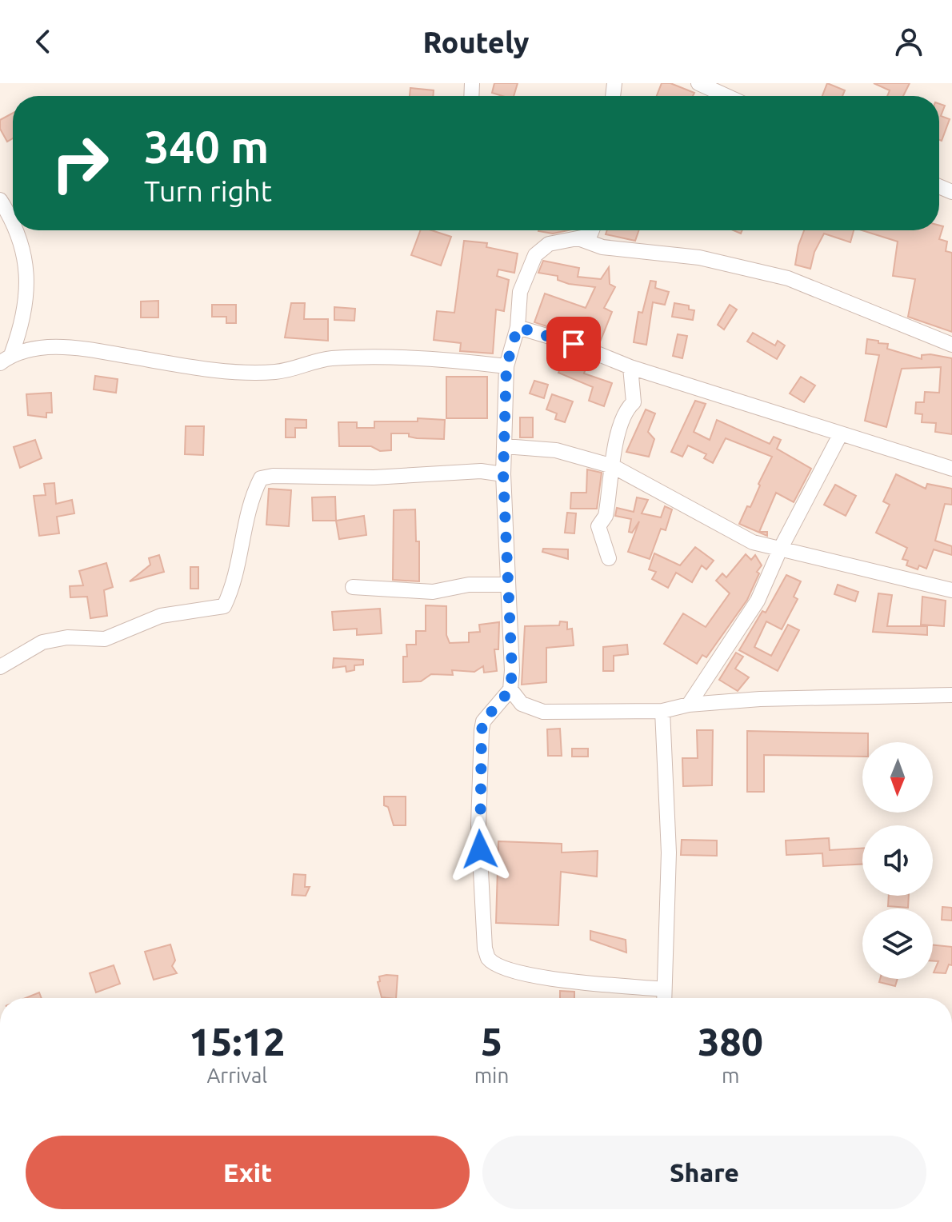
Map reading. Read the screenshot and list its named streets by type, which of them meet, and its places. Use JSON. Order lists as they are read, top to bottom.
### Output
{
  "north": "bottom",
  "page": {
    "header": "Routely",
    "turn": ["340 m", "Turn right"],
    "eta": [
      "15:12",
      "Arrival",
      "5",
      "min",
      "380",
      "m"
    ],
    "buttons": ["Exit", "Share"]
  }
}
